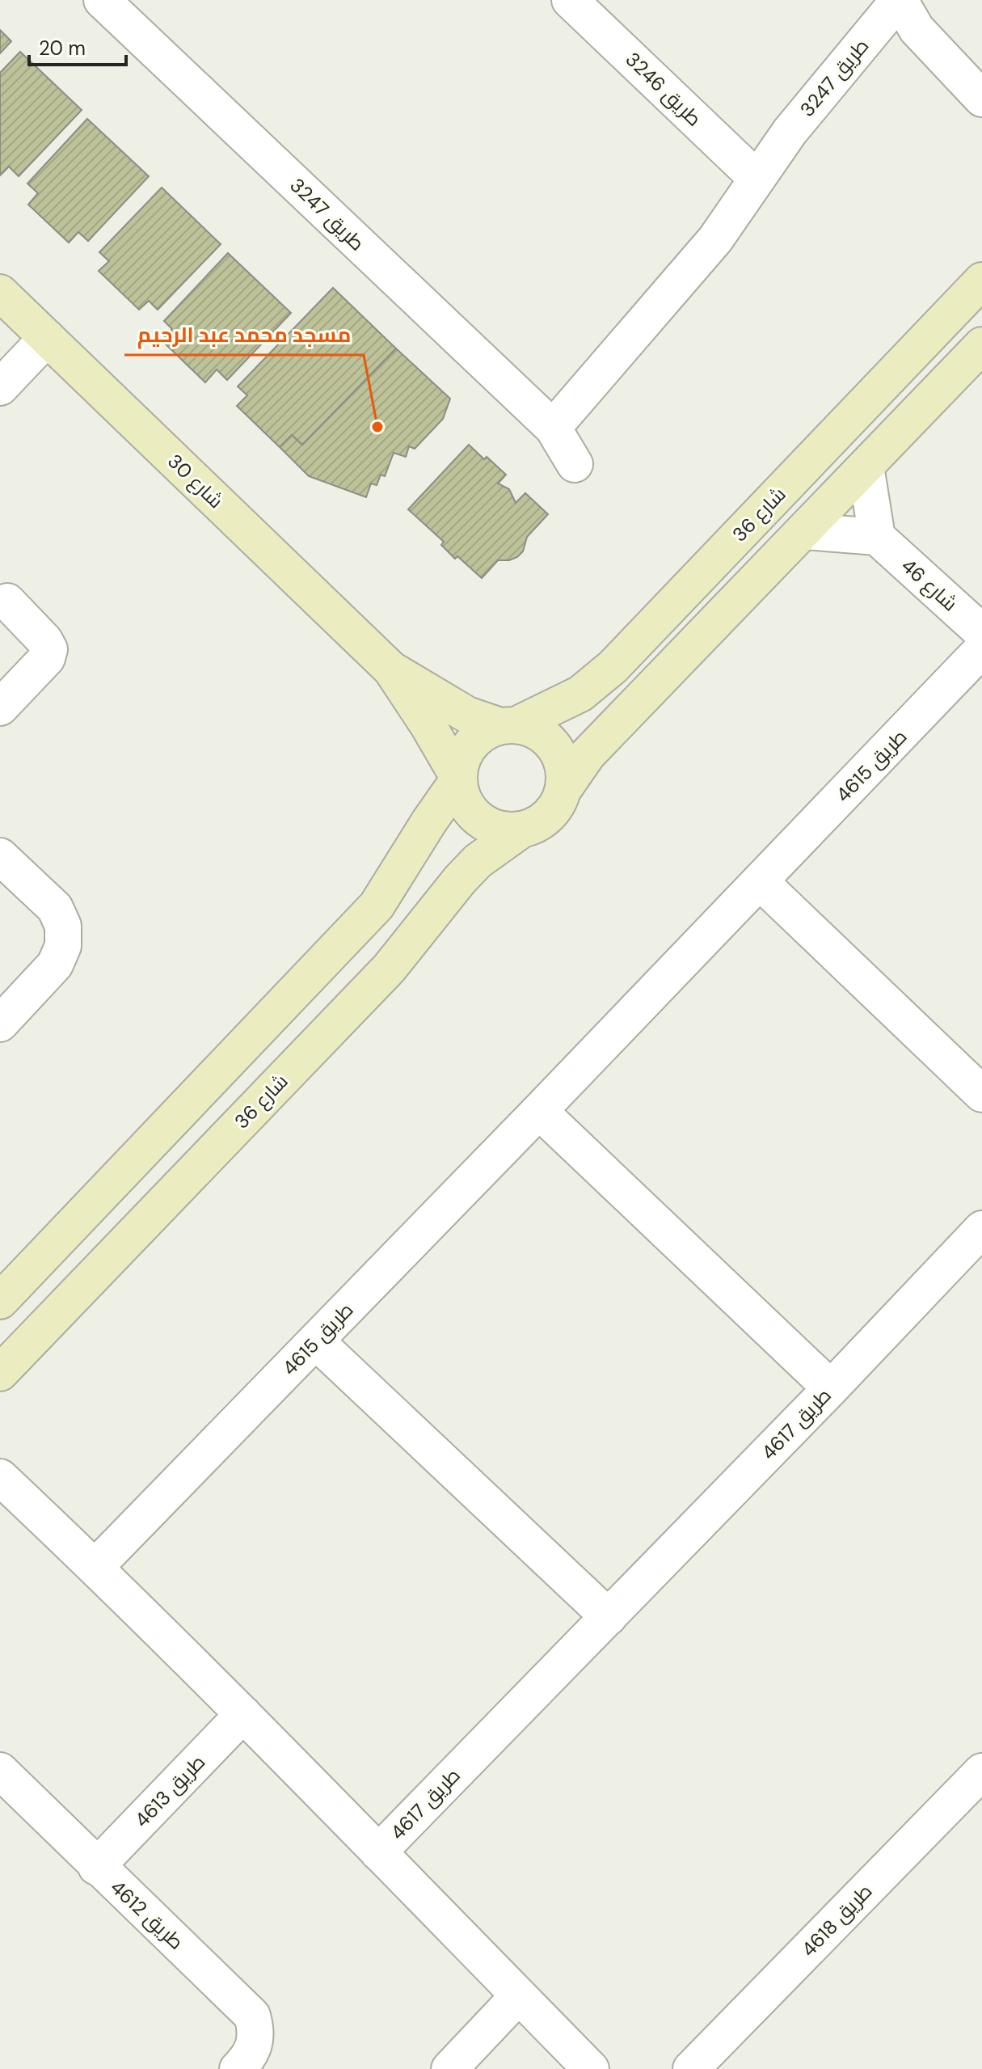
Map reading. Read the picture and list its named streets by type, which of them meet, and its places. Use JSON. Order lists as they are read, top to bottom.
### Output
{
  "streets": {
    "street": [
      "طريق 3247",
      "طريق 3246",
      "شارع 30",
      "شارع 36",
      "شارع 46",
      "طريق 4615",
      "طريق 4617",
      "طريق 4613",
      "طريق 4612",
      "طريق 4618"
    ]
  },
  "crossings": [
    ["طريق 3247", "طريق 3246"],
    ["شارع 30", "شارع 36"],
    ["طريق 4613", "طريق 4612"]
  ],
  "places": ["مسجد محمد عبد الرحيم"],
  "scale_bar": "20 m"
}
